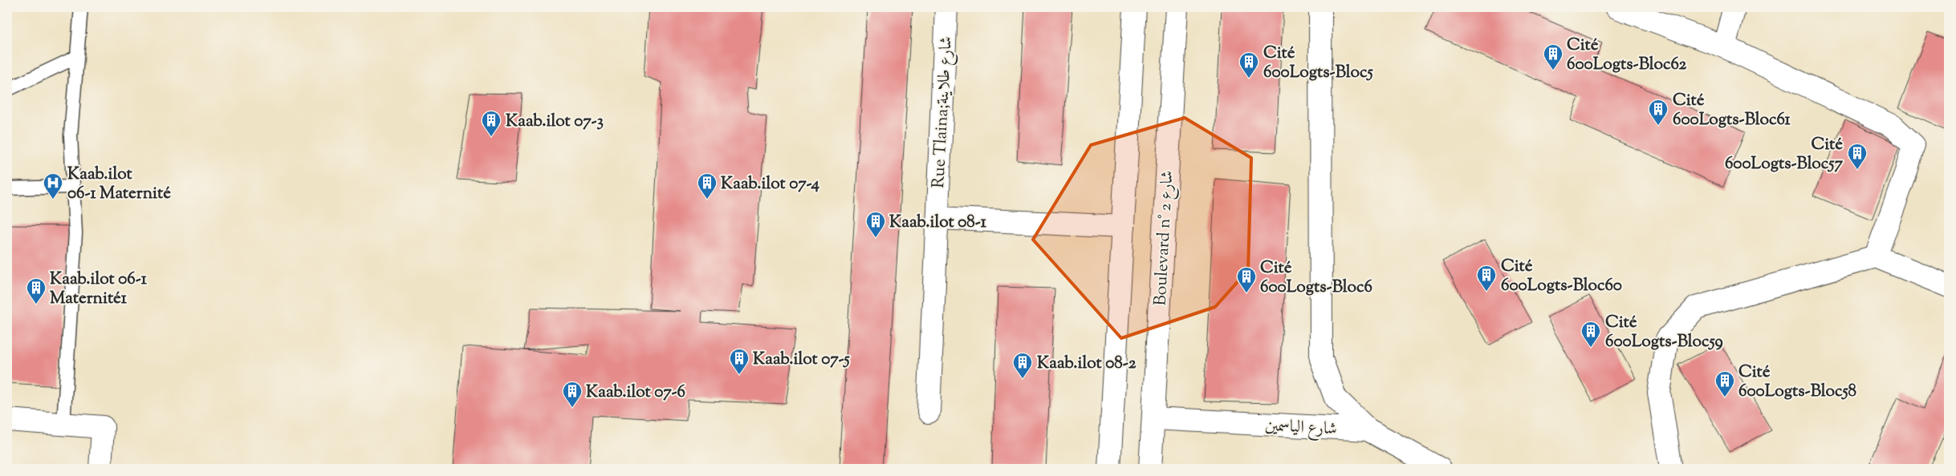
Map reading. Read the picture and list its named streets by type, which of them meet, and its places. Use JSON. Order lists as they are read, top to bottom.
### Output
{
  "streets": {
    "street": ["Rue Tlaina;شارع طلاينة", "Boulevard n° شارع 2", "شارع الياسمين"]
  },
  "crossings": [
    ["Boulevard n° شارع 2", "شارع الياسمين"]
  ],
  "places": {
    "building": [
      "Cité 600Logts-Bloc62",
      "Cité 600Logts-Bloc5",
      "Cité 600Logts-Bloc61",
      "Kaab.ilot 07-3",
      "Cité 600Logts-Bloc57",
      "Kaab.ilot 07-4",
      "Kaab.ilot 08-1",
      "Cité 600Logts-Bloc60",
      "Cité 600Logts-Bloc6",
      "Kaab.ilot 06-1 Maternité1",
      "Cité 600Logts-Bloc59",
      "Kaab.ilot 07-5",
      "Kaab.ilot 08-2",
      "Cité 600Logts-Bloc58",
      "Kaab.ilot 07-6"
    ],
    "hospital": ["Kaab.ilot 06-1 Maternité"]
  }
}
